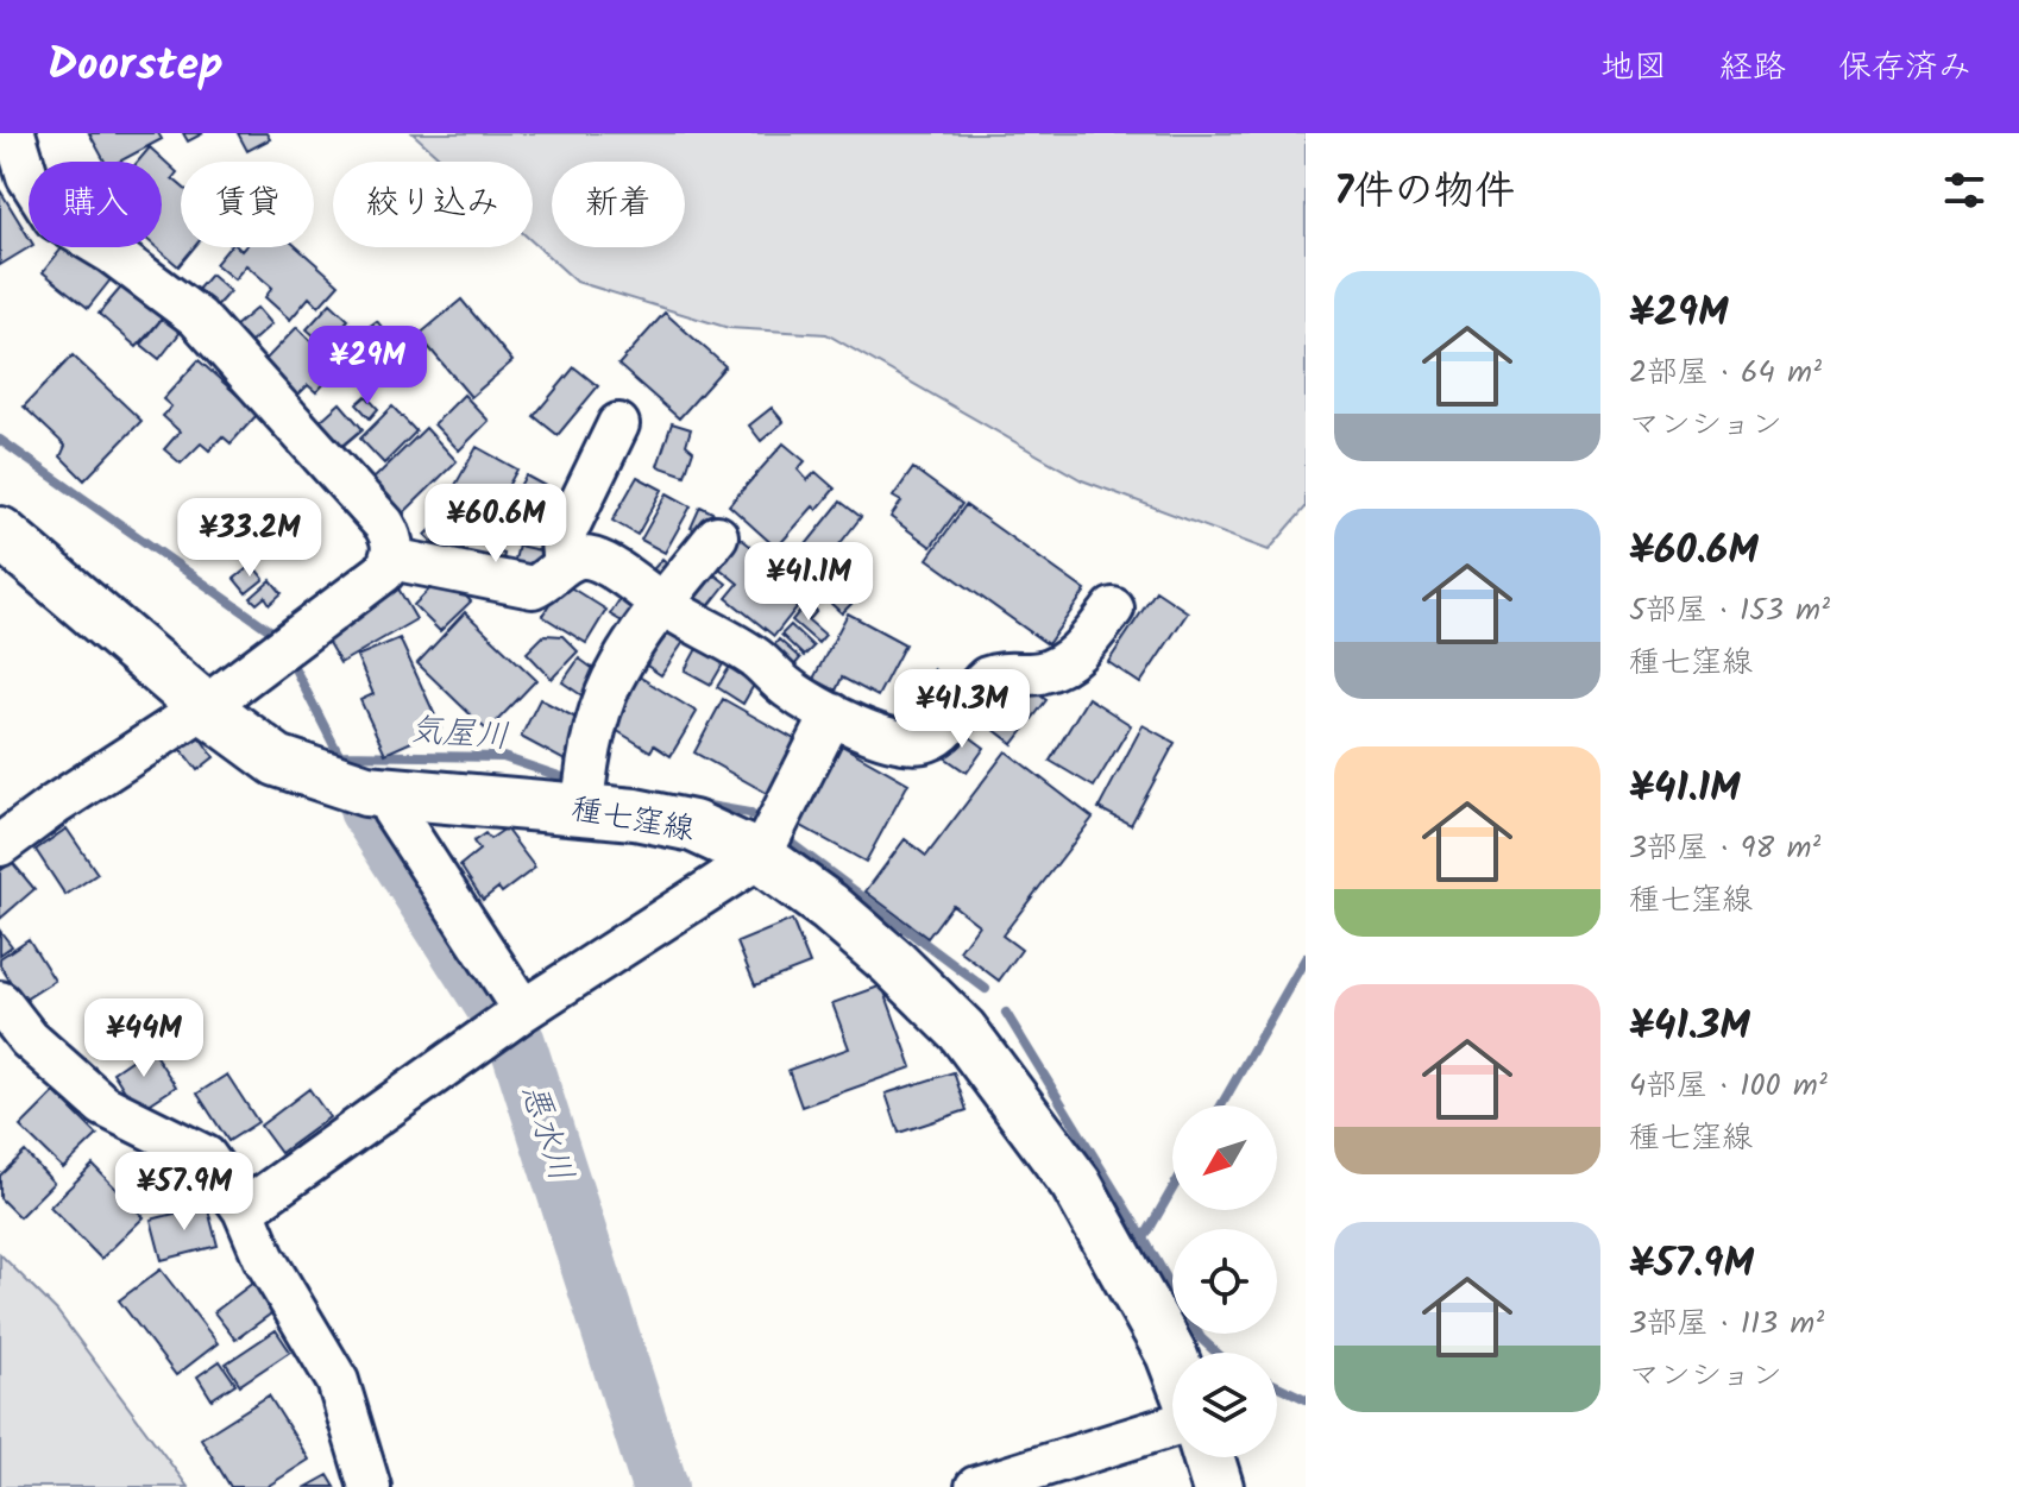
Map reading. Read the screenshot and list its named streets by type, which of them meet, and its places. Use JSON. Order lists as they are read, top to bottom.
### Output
{
  "streets": {
    "main road": ["種七窪線"]
  },
  "water": ["気屋川", "悪水川"],
  "north": "bottom left",
  "page": {
    "header": "Doorstep",
    "nav": ["地図", "経路", "保存済み"],
    "heading": "7件の物件",
    "chip": [
      "購入",
      "賃貸",
      "絞り込み",
      "新着"
    ],
    "list": [
      {
        "name": "¥29M",
        "note": "2部屋 · 64 m² · マンション"
      },
      {
        "name": "¥60.6M",
        "note": "5部屋 · 153 m² · 種七窪線"
      },
      {
        "name": "¥41.1M",
        "note": "3部屋 · 98 m² · 種七窪線"
      },
      {
        "name": "¥41.3M",
        "note": "4部屋 · 100 m² · 種七窪線"
      },
      {
        "name": "¥57.9M",
        "note": "3部屋 · 113 m² · マンション"
      }
    ],
    "price": [
      "¥29M",
      "¥60.6M",
      "¥33.2M",
      "¥41.1M",
      "¥41.3M",
      "¥44M",
      "¥57.9M"
    ]
  }
}
